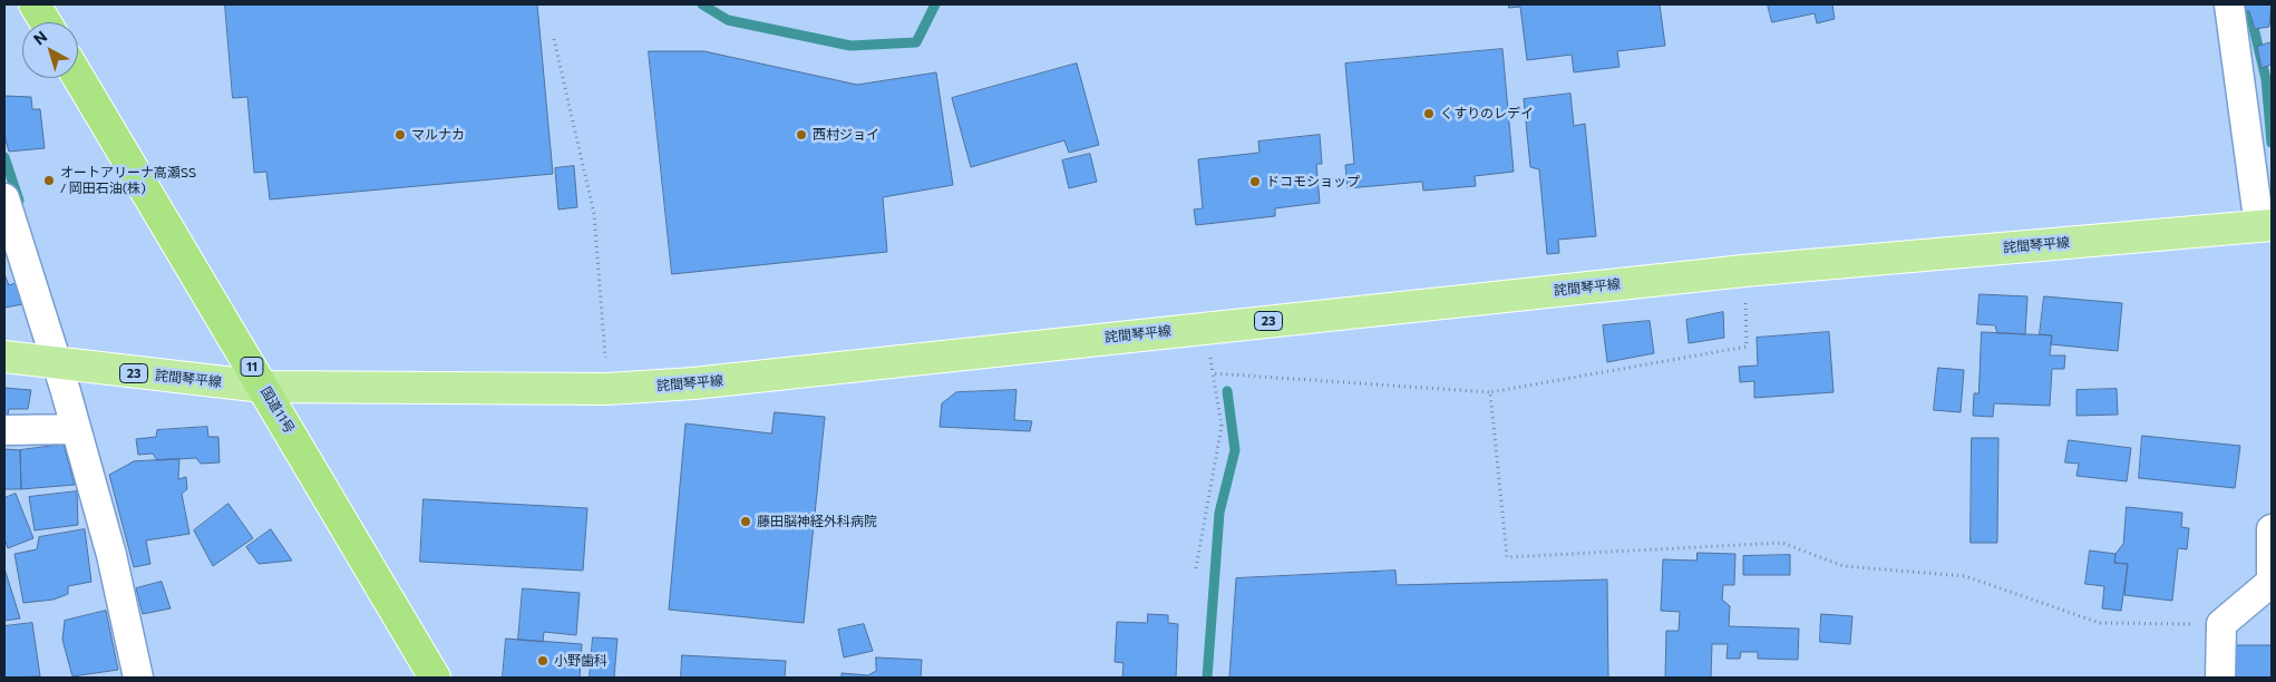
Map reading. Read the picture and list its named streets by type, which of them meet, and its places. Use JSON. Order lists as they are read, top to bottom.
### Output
{
  "streets": {
    "highway": ["11", "国道11号"],
    "main road": ["詫間琴平線", "23"]
  },
  "crossings": [
    ["詫間琴平線", "国道11号"]
  ],
  "places": [
    "くすりのレデイ",
    "マルナカ",
    "西村ジョイ",
    "オートアリーナ高瀬SS / 岡田石油(株)",
    "ドコモショップ",
    "藤田脳神経外科病院",
    "小野歯科"
  ],
  "north": "top left"
}
